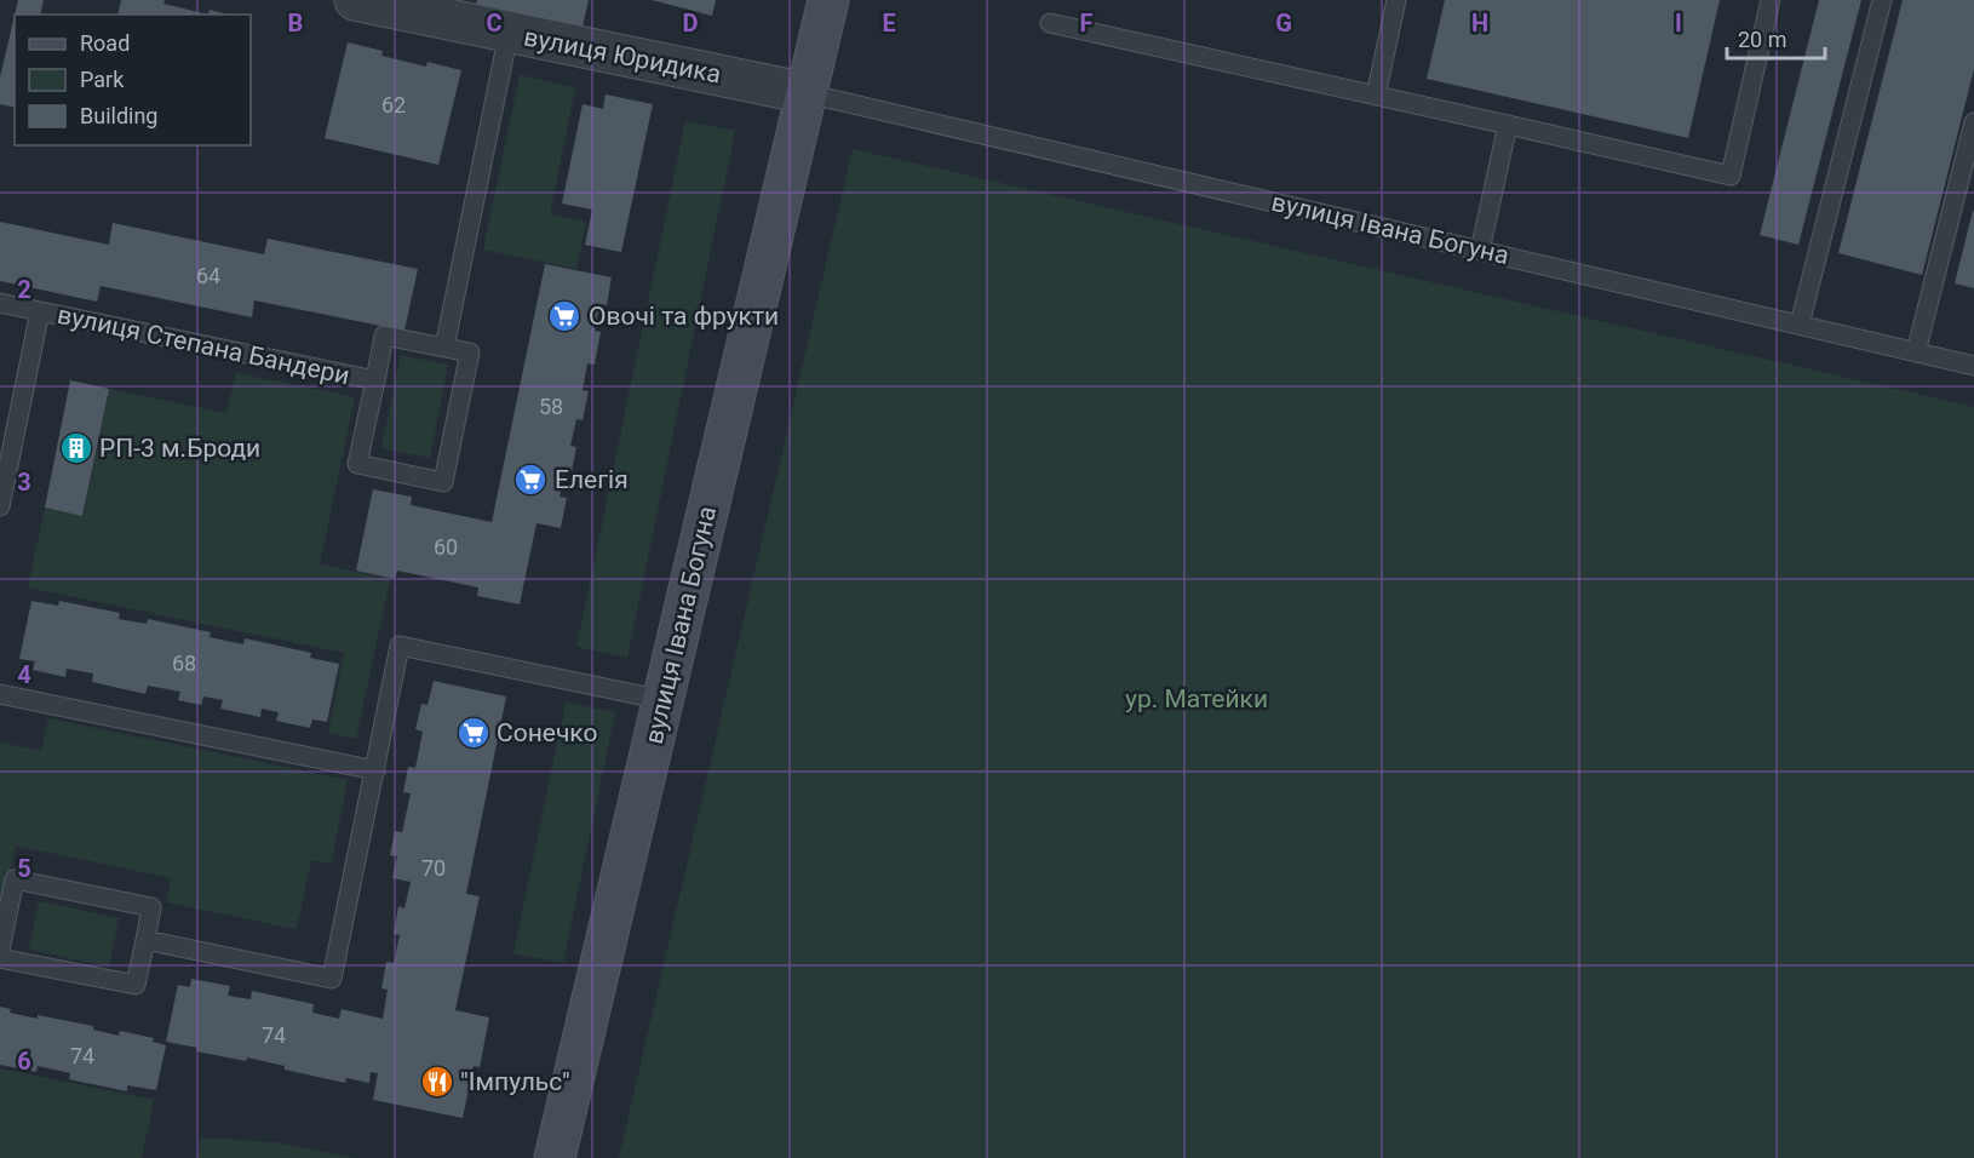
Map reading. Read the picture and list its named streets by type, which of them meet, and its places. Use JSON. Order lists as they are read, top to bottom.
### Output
{
  "streets": {
    "main road": ["вулиця Івана Богуна"],
    "street": ["вулиця Юридика"],
    "lane": ["вулиця Степана Бандери"]
  },
  "crossings": [
    ["вулиця Юридика", "вулиця Івана Богуна"]
  ],
  "parks": ["ур. Матейки"],
  "places": {
    "supermarket": ["Овочі та фрукти", "Елегія", "Сонечко"],
    "building": ["РП-3 м.Броди"],
    "restaurant": ["\"Імпульс\""]
  },
  "house_numbers": [
    "62",
    "64",
    "58",
    "60",
    "68",
    "70",
    "74",
    "74"
  ],
  "legend": ["Road", "Park", "Building"],
  "scale_bar": "20 m",
  "grid": {
    "columns": [
      "B",
      "C",
      "D",
      "E",
      "F",
      "G",
      "H",
      "I"
    ],
    "rows": [
      "2",
      "3",
      "4",
      "5",
      "6"
    ]
  }
}
